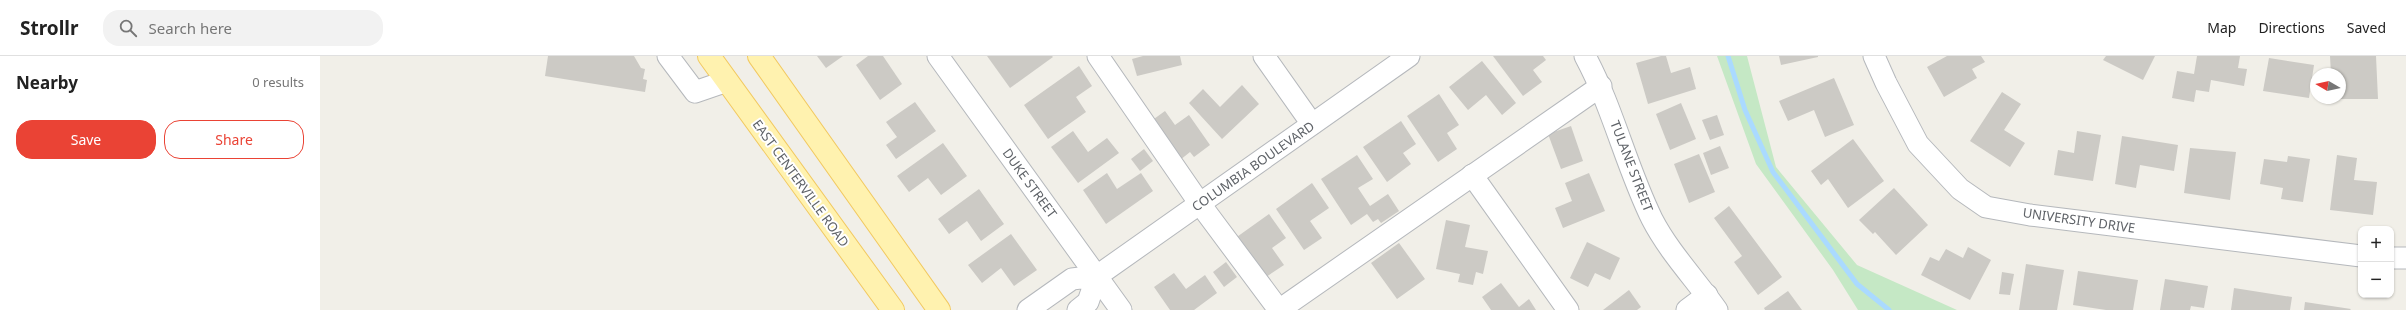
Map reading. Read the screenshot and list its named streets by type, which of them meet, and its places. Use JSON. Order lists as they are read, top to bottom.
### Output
{
  "streets": {
    "main road": ["EAST CENTERVILLE ROAD"],
    "street": [
      "COLUMBIA BOULEVARD",
      "TULANE STREET",
      "DUKE STREET",
      "UNIVERSITY DRIVE"
    ]
  },
  "crossings": [
    ["COLUMBIA BOULEVARD", "DUKE STREET"]
  ],
  "north": "left",
  "page": {
    "header": "Strollr",
    "search": "Search here",
    "nav": ["Map", "Directions", "Saved"],
    "heading": ["Nearby", "0 results"],
    "buttons": ["Save", "Share"],
    "map_buttons": ["+", "−"]
  }
}
